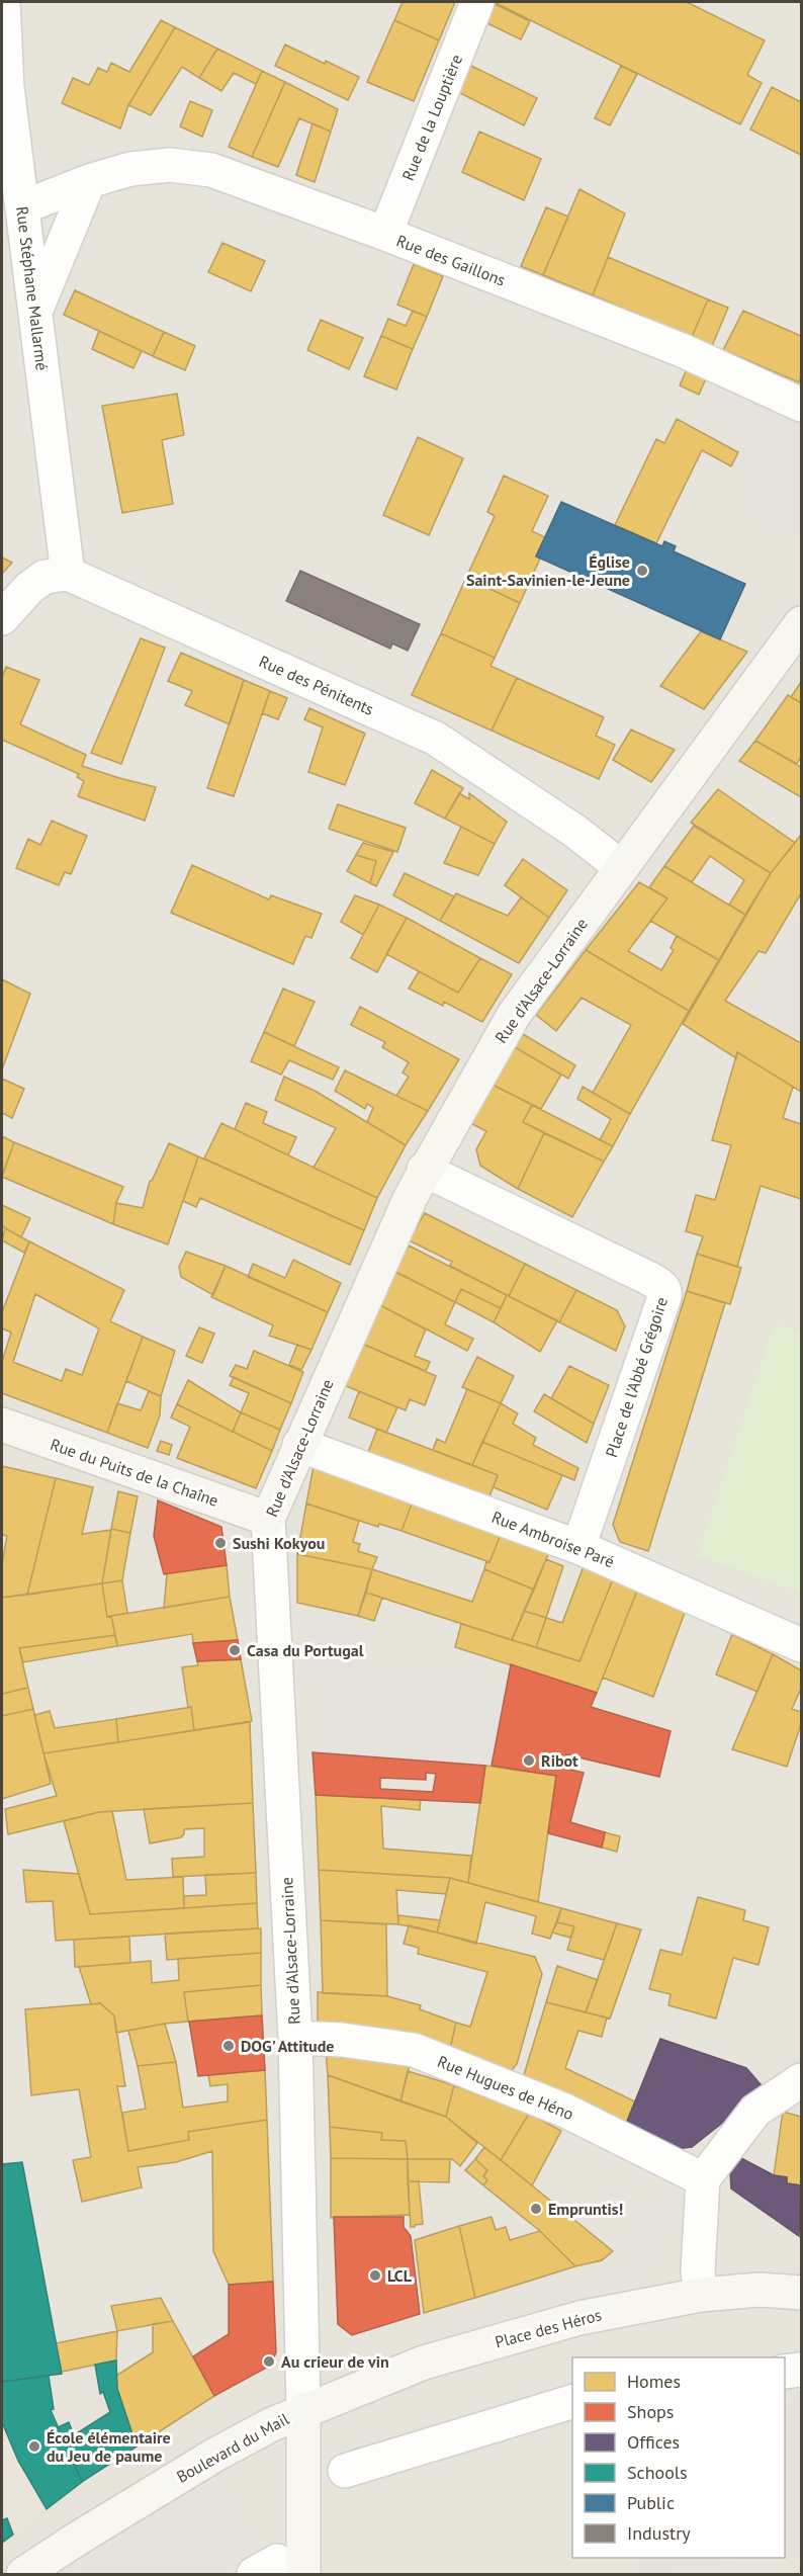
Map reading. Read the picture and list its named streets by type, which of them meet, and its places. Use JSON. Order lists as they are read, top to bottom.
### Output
{
  "streets": {
    "street": [
      "Rue de la Louptière",
      "Rue des Gaillons",
      "Rue Stéphane Mallarmé",
      "Rue des Pénitents",
      "Rue d'Alsace-Lorraine",
      "Place de l'Abbé Grégoire",
      "Rue du Puits de la Chaîne",
      "Rue Ambroise Paré",
      "Rue Hugues de Héno",
      "Place des Héros",
      "Boulevard du Mail"
    ]
  },
  "crossings": [
    ["Rue de la Louptière", "Rue des Gaillons"],
    ["Rue des Gaillons", "Rue Stéphane Mallarmé"],
    ["Rue Stéphane Mallarmé", "Rue des Pénitents"],
    ["Rue des Pénitents", "Rue d'Alsace-Lorraine"],
    ["Rue d'Alsace-Lorraine", "Place de l'Abbé Grégoire"],
    ["Rue d'Alsace-Lorraine", "Rue du Puits de la Chaîne"],
    ["Rue d'Alsace-Lorraine", "Rue Ambroise Paré"],
    ["Rue d'Alsace-Lorraine", "Rue Hugues de Héno"],
    ["Rue d'Alsace-Lorraine", "Place des Héros"],
    ["Rue d'Alsace-Lorraine", "Boulevard du Mail"],
    ["Place de l'Abbé Grégoire", "Rue Ambroise Paré"],
    ["Place des Héros", "Boulevard du Mail"]
  ],
  "places": [
    "Église Saint-Savinien-le-Jeune",
    "Sushi Kokyou",
    "Casa du Portugal",
    "Ribot",
    "DOG' Attitude",
    "Empruntis!",
    "LCL",
    "Au crieur de vin",
    "École élémentaire du Jeu de paume"
  ],
  "legend": [
    "Homes",
    "Shops",
    "Offices",
    "Schools",
    "Public",
    "Industry"
  ]
}
